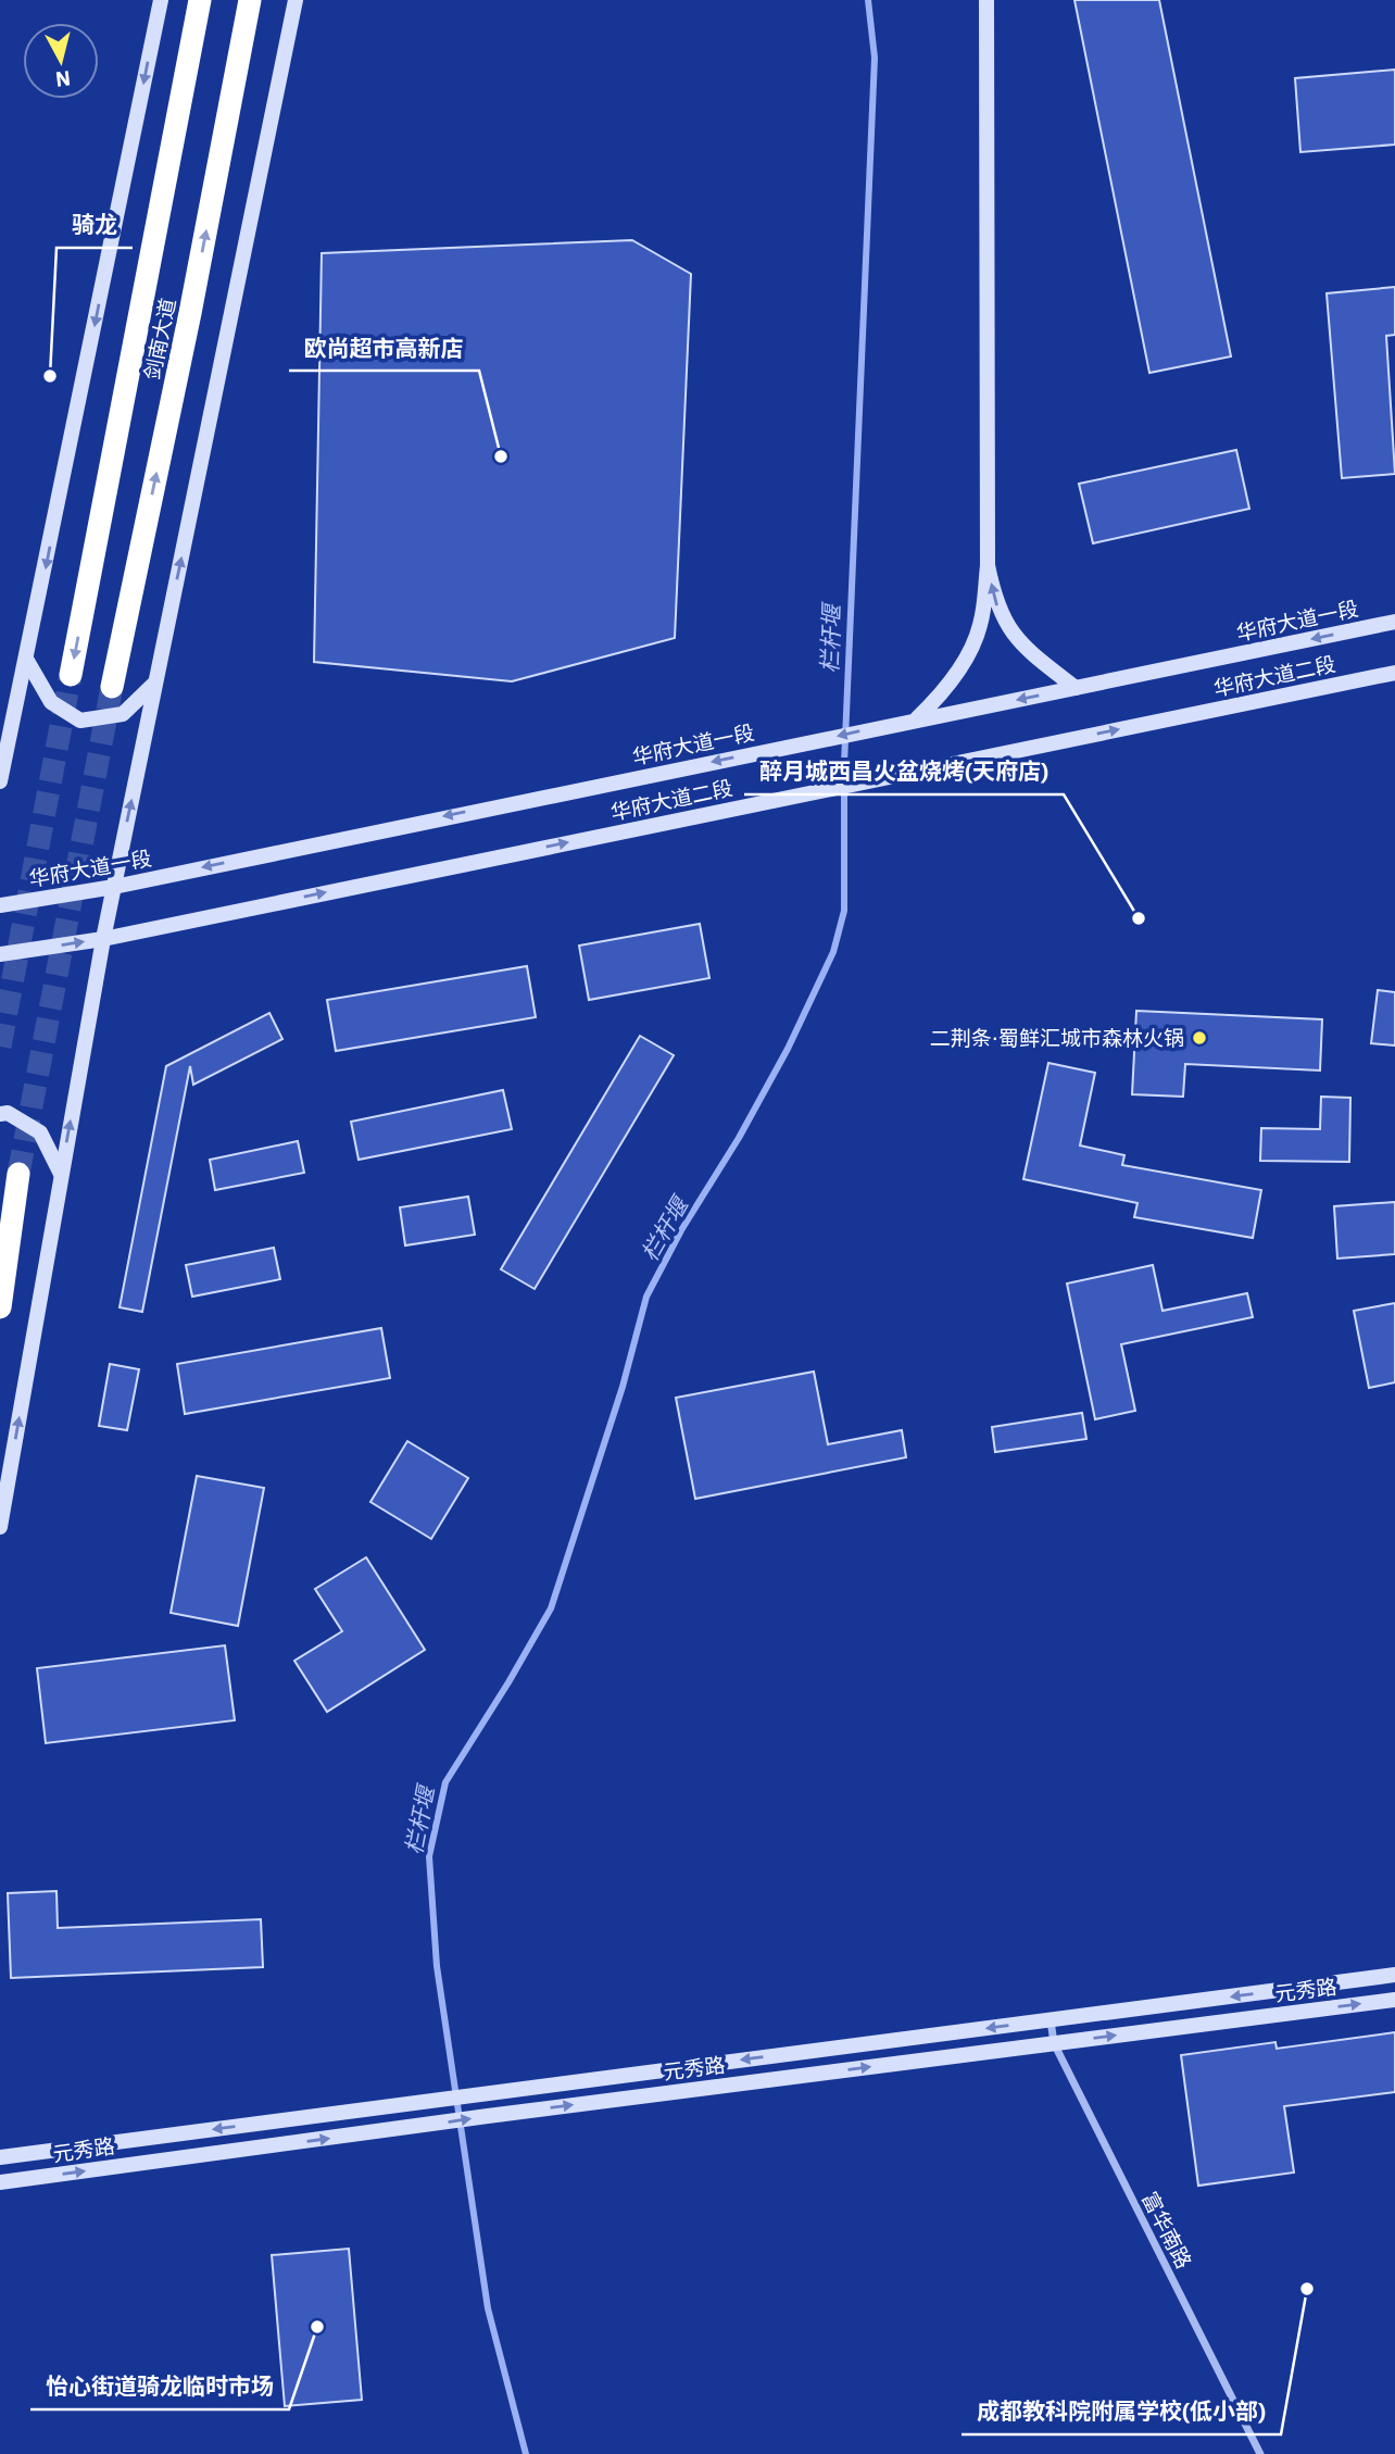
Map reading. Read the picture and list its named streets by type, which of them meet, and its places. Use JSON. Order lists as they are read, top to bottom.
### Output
{
  "streets": {
    "highway": ["剑南大道"],
    "main road": ["华府大道一段", "华府大道二段", "元秀路"],
    "street": ["富华南路"]
  },
  "crossings": [
    ["元秀路", "富华南路"]
  ],
  "one_way": ["华府大道一段", "华府大道二段"],
  "water": ["栏杆堰"],
  "places": [
    "骑龙",
    "欧尚超市高新店",
    "醉月城西昌火盆烧烤(天府店)",
    "二荆条·蜀鲜汇城市森林火锅",
    "成都教科院附属学校(低小部)",
    "怡心街道骑龙临时市场"
  ],
  "north": "bottom"
}
